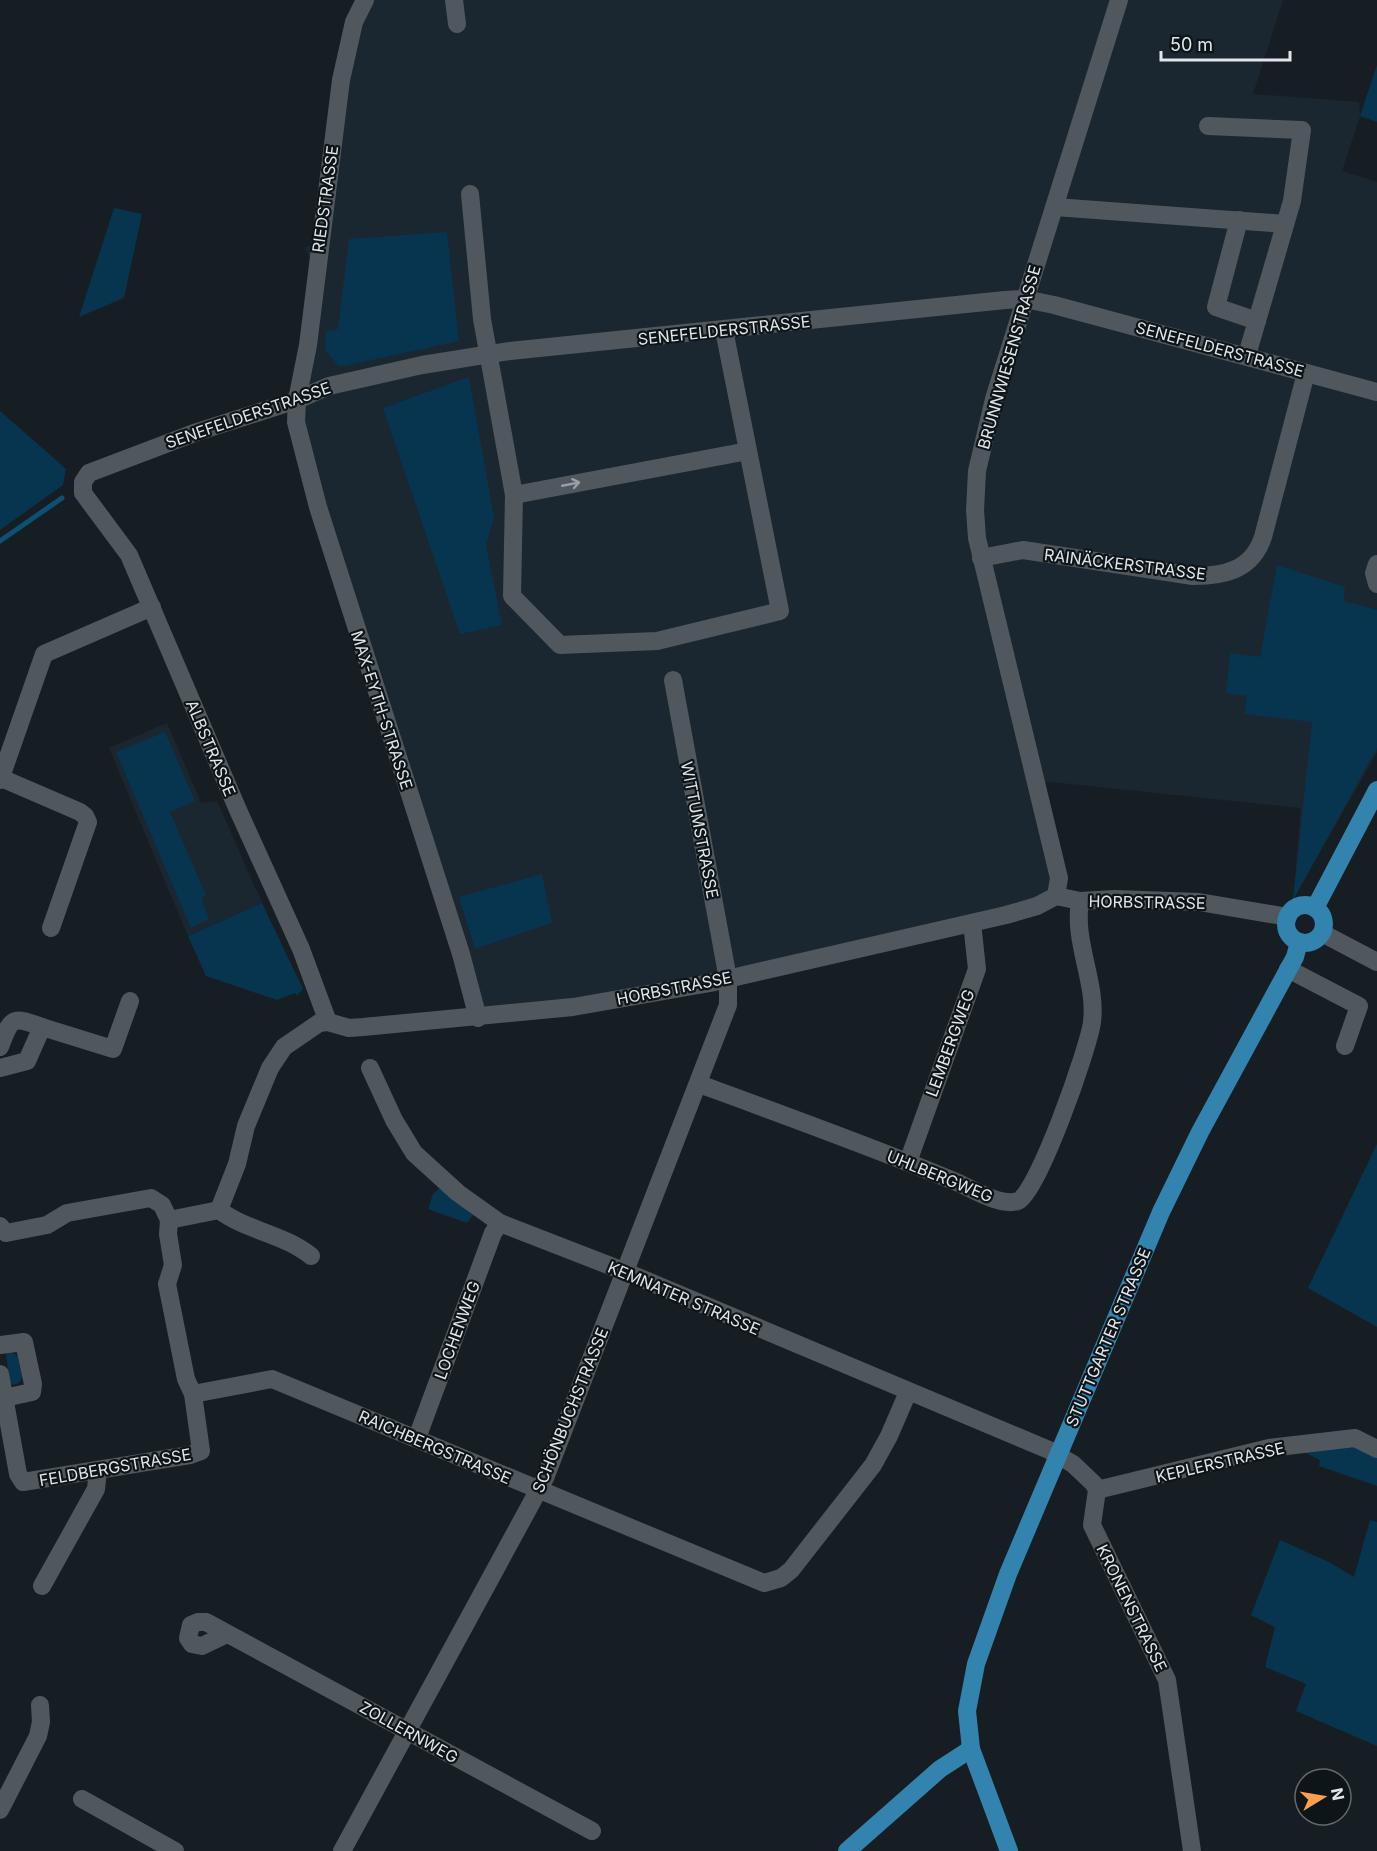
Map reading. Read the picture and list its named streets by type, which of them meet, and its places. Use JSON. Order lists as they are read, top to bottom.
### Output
{
  "streets": {
    "main road": ["STUTTGARTER STRASSE"],
    "street": [
      "RIEDSTRASSE",
      "SENEFELDERSTRASSE",
      "BRUNNWIESENSTRASSE",
      "RAINÄCKERSTRASSE",
      "MAX-EYTH-STRASSE",
      "ALBSTRASSE",
      "WITTUMSTRASSE",
      "HORBSTRASSE",
      "LEMBERGWEG",
      "UHLBERGWEG",
      "KEMNATER STRASSE",
      "LOCHENWEG",
      "SCHÖNBUCHSTRASSE",
      "RAICHBERGSTRASSE",
      "KEPLERSTRASSE",
      "FELDBERGSTRASSE",
      "KRONENSTRASSE",
      "ZOLLERNWEG"
    ]
  },
  "crossings": [
    ["RIEDSTRASSE", "SENEFELDERSTRASSE"],
    ["RIEDSTRASSE", "MAX-EYTH-STRASSE"],
    ["SENEFELDERSTRASSE", "BRUNNWIESENSTRASSE"],
    ["SENEFELDERSTRASSE", "RAINÄCKERSTRASSE"],
    ["SENEFELDERSTRASSE", "MAX-EYTH-STRASSE"],
    ["SENEFELDERSTRASSE", "ALBSTRASSE"],
    ["BRUNNWIESENSTRASSE", "RAINÄCKERSTRASSE"],
    ["BRUNNWIESENSTRASSE", "HORBSTRASSE"],
    ["MAX-EYTH-STRASSE", "HORBSTRASSE"],
    ["ALBSTRASSE", "HORBSTRASSE"],
    ["WITTUMSTRASSE", "HORBSTRASSE"],
    ["WITTUMSTRASSE", "SCHÖNBUCHSTRASSE"],
    ["HORBSTRASSE", "LEMBERGWEG"],
    ["HORBSTRASSE", "UHLBERGWEG"],
    ["HORBSTRASSE", "STUTTGARTER STRASSE"],
    ["HORBSTRASSE", "SCHÖNBUCHSTRASSE"],
    ["LEMBERGWEG", "UHLBERGWEG"],
    ["UHLBERGWEG", "SCHÖNBUCHSTRASSE"],
    ["KEMNATER STRASSE", "LOCHENWEG"],
    ["KEMNATER STRASSE", "STUTTGARTER STRASSE"],
    ["KEMNATER STRASSE", "SCHÖNBUCHSTRASSE"],
    ["KEMNATER STRASSE", "RAICHBERGSTRASSE"],
    ["LOCHENWEG", "RAICHBERGSTRASSE"],
    ["SCHÖNBUCHSTRASSE", "RAICHBERGSTRASSE"],
    ["SCHÖNBUCHSTRASSE", "ZOLLERNWEG"],
    ["RAICHBERGSTRASSE", "FELDBERGSTRASSE"],
    ["KEPLERSTRASSE", "KRONENSTRASSE"]
  ],
  "scale_bar": "50 m",
  "north": "right"
}
